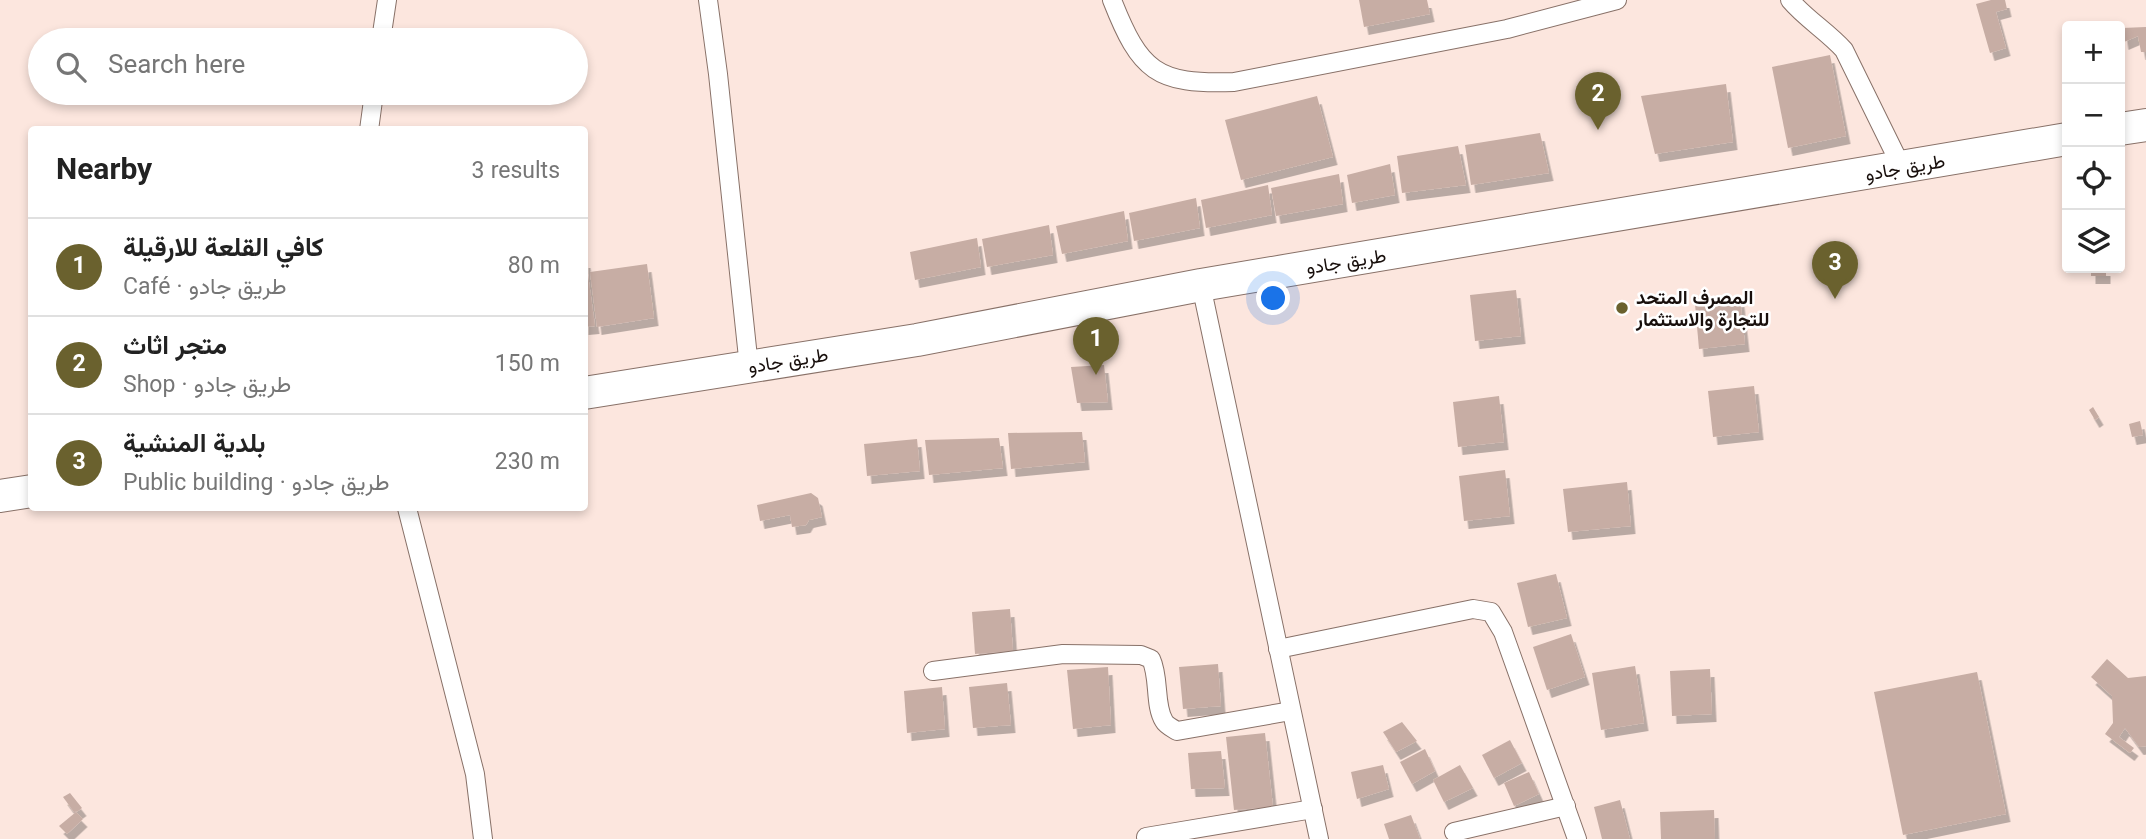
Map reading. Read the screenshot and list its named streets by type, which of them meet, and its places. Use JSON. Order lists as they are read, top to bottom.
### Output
{
  "streets": {
    "highway": ["طريق جادو"]
  },
  "places": ["المصرف المتحد للتجارة والاستثمار"],
  "page": {
    "map_buttons": ["+", "−"],
    "search": "Search here",
    "pins": ["2", "3", "1"],
    "heading": ["Nearby", "3 results"],
    "list": [
      {
        "mark": "1",
        "name": "كافي القلعة للارقيلة",
        "note": "Café · طريق جادو",
        "value": "80 m"
      },
      {
        "mark": "2",
        "name": "متجر اثاث",
        "note": "Shop · طريق جادو",
        "value": "150 m"
      },
      {
        "mark": "3",
        "name": "بلدية المنشية",
        "note": "Public building · طريق جادو",
        "value": "230 m"
      }
    ]
  }
}
